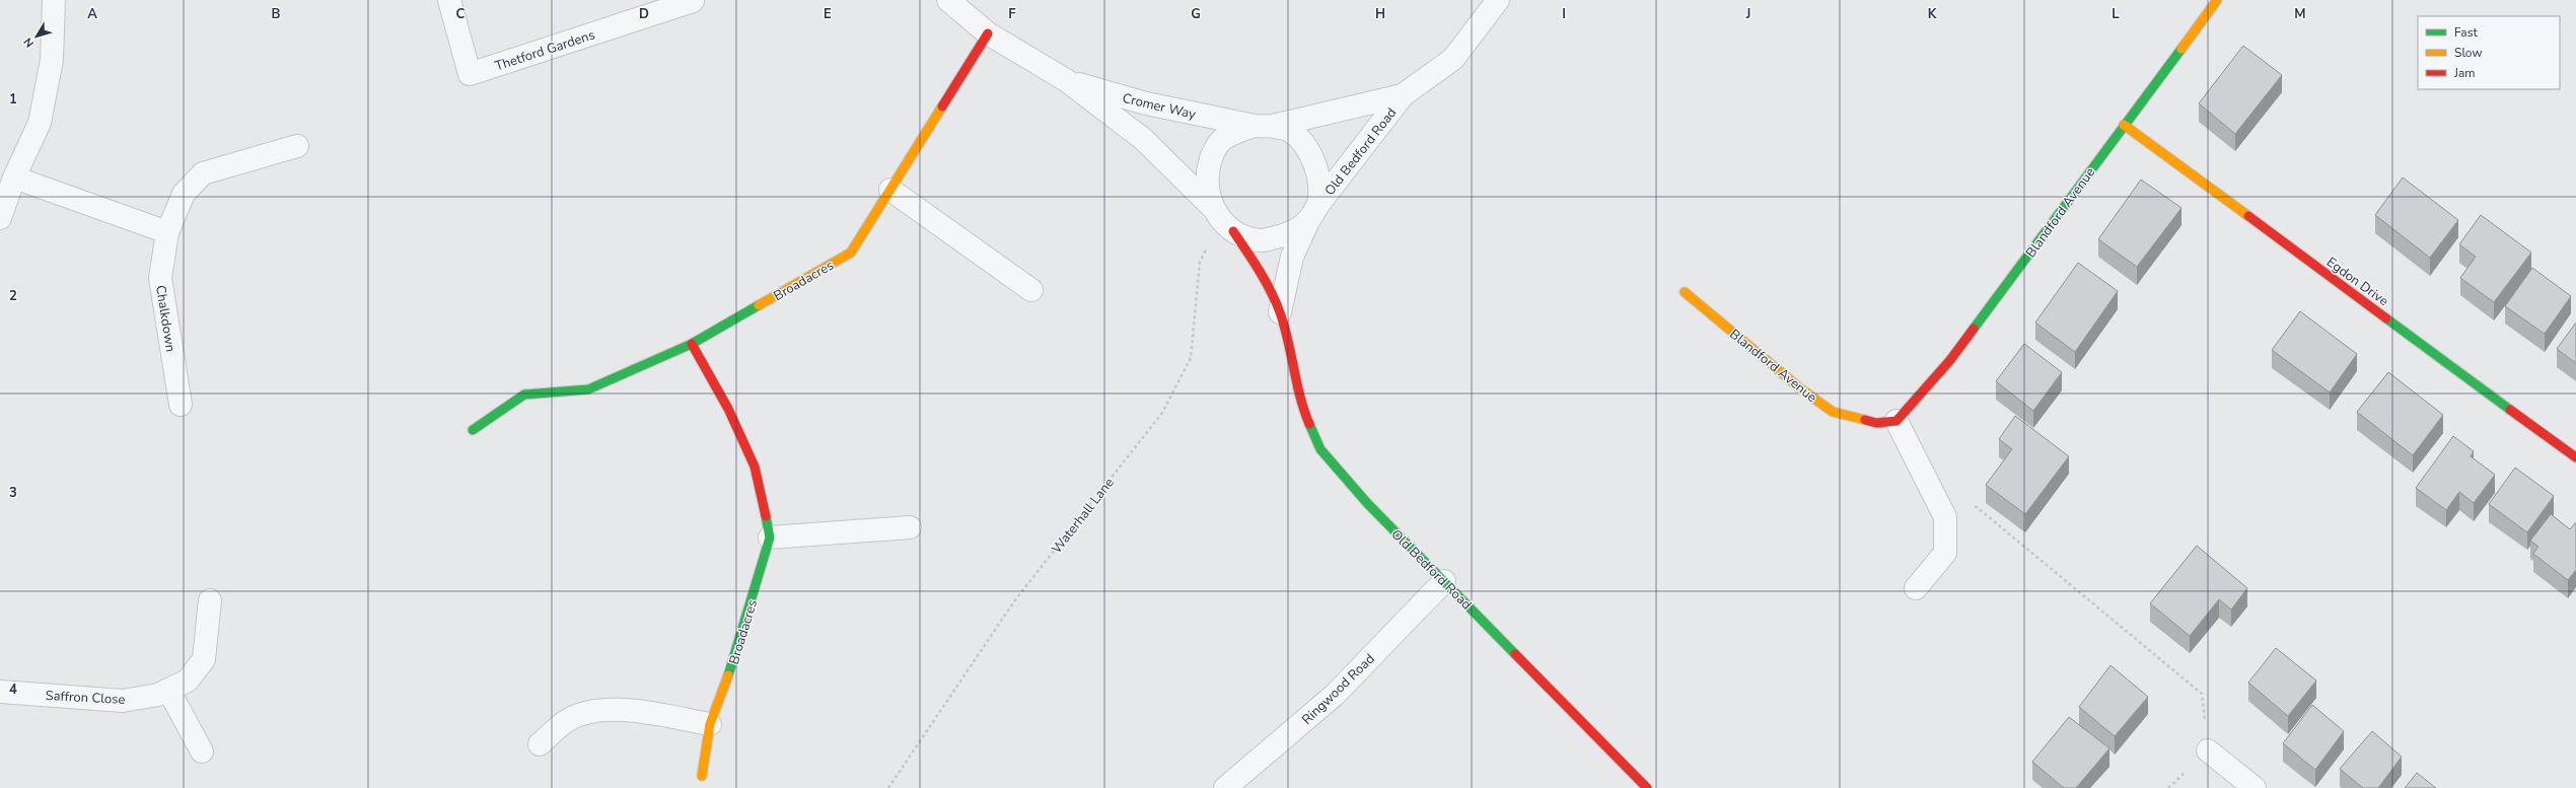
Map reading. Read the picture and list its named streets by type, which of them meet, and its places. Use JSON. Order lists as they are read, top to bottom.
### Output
{
  "streets": {
    "street": [
      "Thetford Gardens",
      "Cromer Way",
      "Old Bedford Road",
      "Blandford Avenue",
      "Broadacres",
      "Egdon Drive",
      "Chalkdown",
      "Ringwood Road",
      "Saffron Close"
    ],
    "path": ["Waterhall Lane"]
  },
  "crossings": [
    ["Cromer Way", "Old Bedford Road"],
    ["Cromer Way", "Broadacres"],
    ["Cromer Way", "Waterhall Lane"],
    ["Old Bedford Road", "Waterhall Lane"],
    ["Old Bedford Road", "Ringwood Road"],
    ["Blandford Avenue", "Egdon Drive"]
  ],
  "legend": ["Fast", "Slow", "Jam"],
  "north": "bottom left",
  "grid": {
    "columns": [
      "A",
      "B",
      "C",
      "D",
      "E",
      "F",
      "G",
      "H",
      "I",
      "J",
      "K",
      "L",
      "M"
    ],
    "rows": [
      "1",
      "2",
      "3",
      "4"
    ]
  }
}
